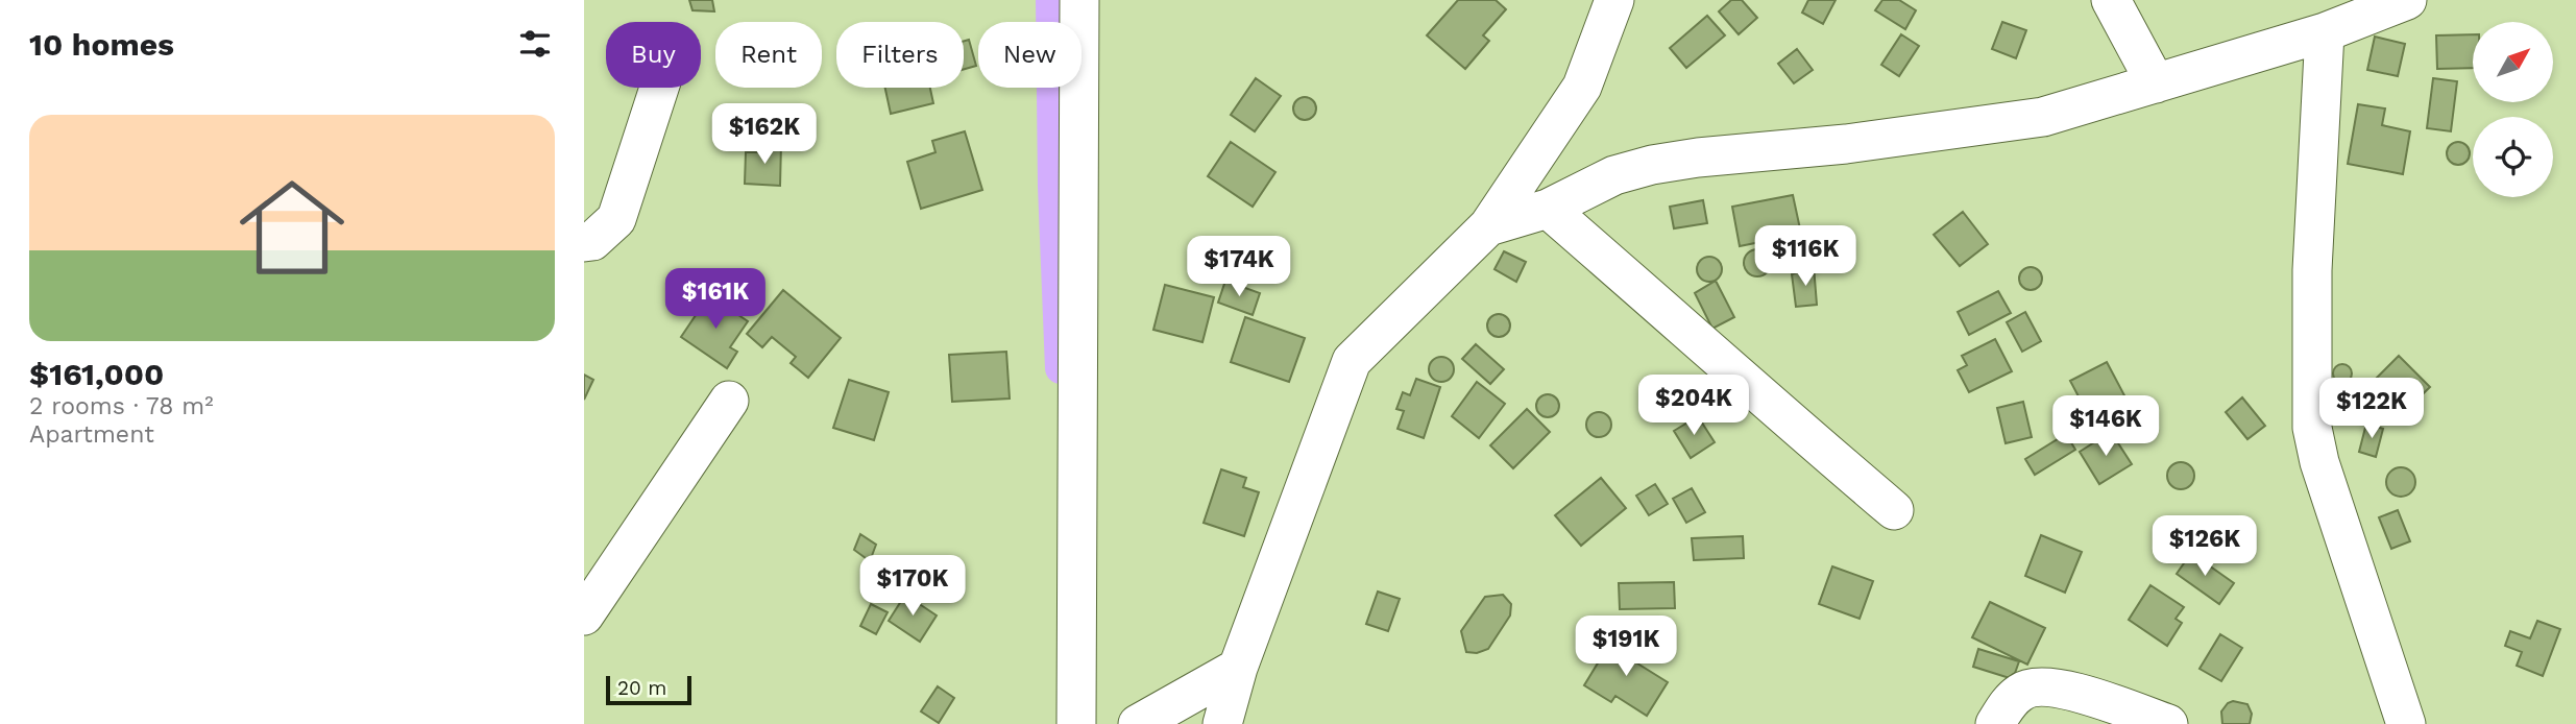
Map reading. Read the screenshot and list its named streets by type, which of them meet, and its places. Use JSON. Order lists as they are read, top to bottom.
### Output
{
  "scale_bar": "20 m",
  "north": "top right",
  "page": {
    "heading": "10 homes",
    "chip": [
      "Buy",
      "Rent",
      "Filters",
      "New"
    ],
    "list": [
      {
        "name": "$161,000",
        "note": "2 rooms · 78 m² · Apartment"
      }
    ],
    "price": [
      "$162K",
      "$116K",
      "$174K",
      "$161K",
      "$204K",
      "$122K",
      "$146K",
      "$126K",
      "$170K",
      "$191K"
    ],
    "scale": "20 m"
  }
}
